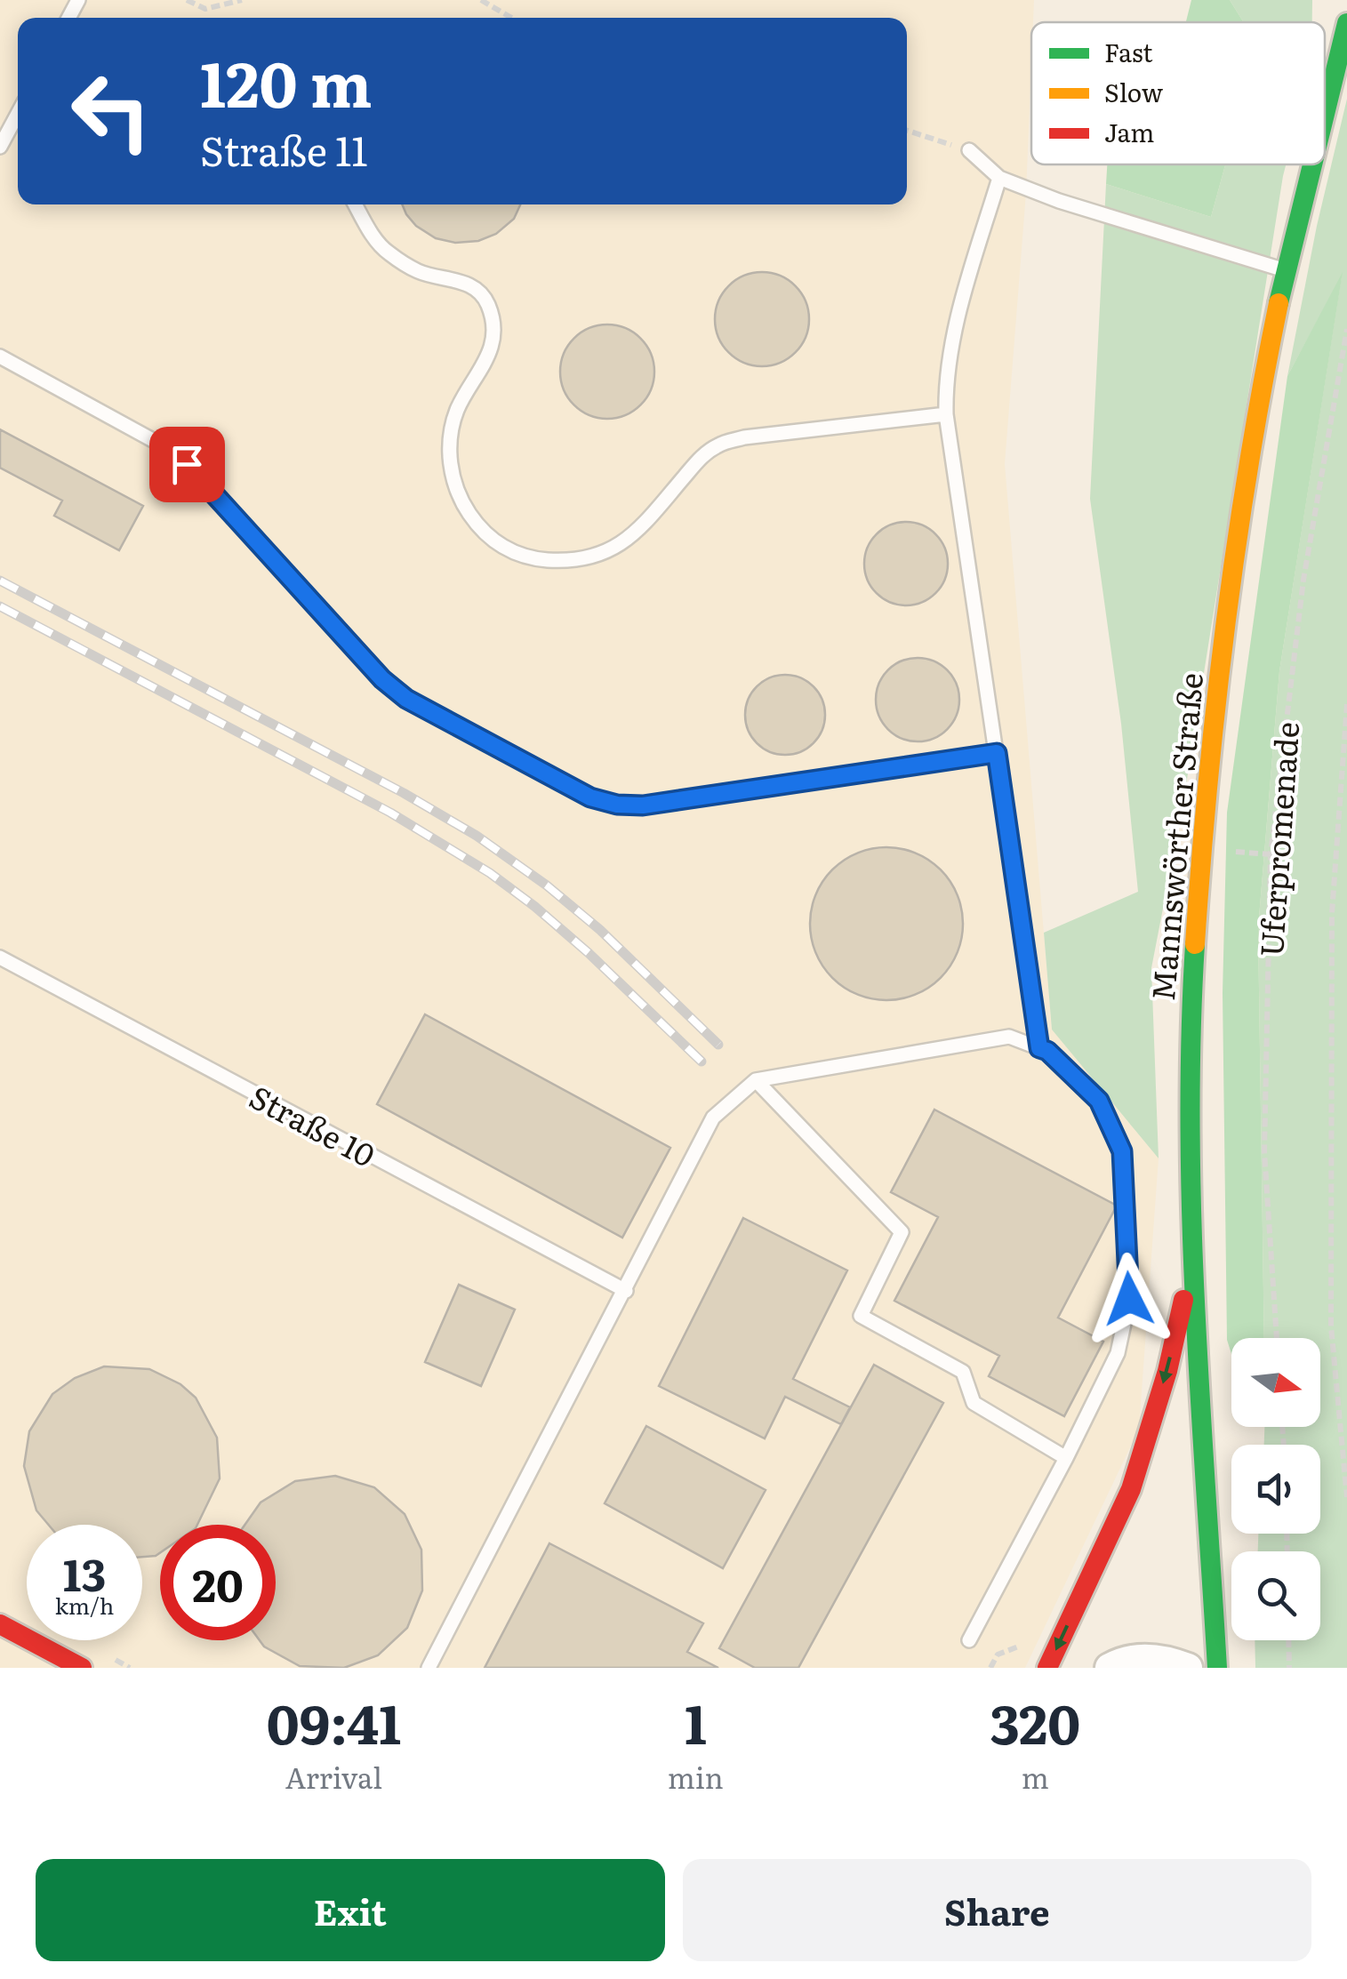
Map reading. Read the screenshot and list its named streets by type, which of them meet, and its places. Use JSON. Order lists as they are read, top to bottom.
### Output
{
  "streets": {
    "main road": ["Mannswörther Straße"],
    "lane": ["Straße 10"],
    "path": ["Uferpromenade"]
  },
  "legend": ["Fast", "Slow", "Jam"],
  "north": "right",
  "page": {
    "turn": ["120 m", "Straße 11"],
    "speed": "13 km/h",
    "limit": "20",
    "eta": [
      "09:41",
      "Arrival",
      "1",
      "min",
      "320",
      "m"
    ],
    "buttons": ["Exit", "Share"]
  }
}
